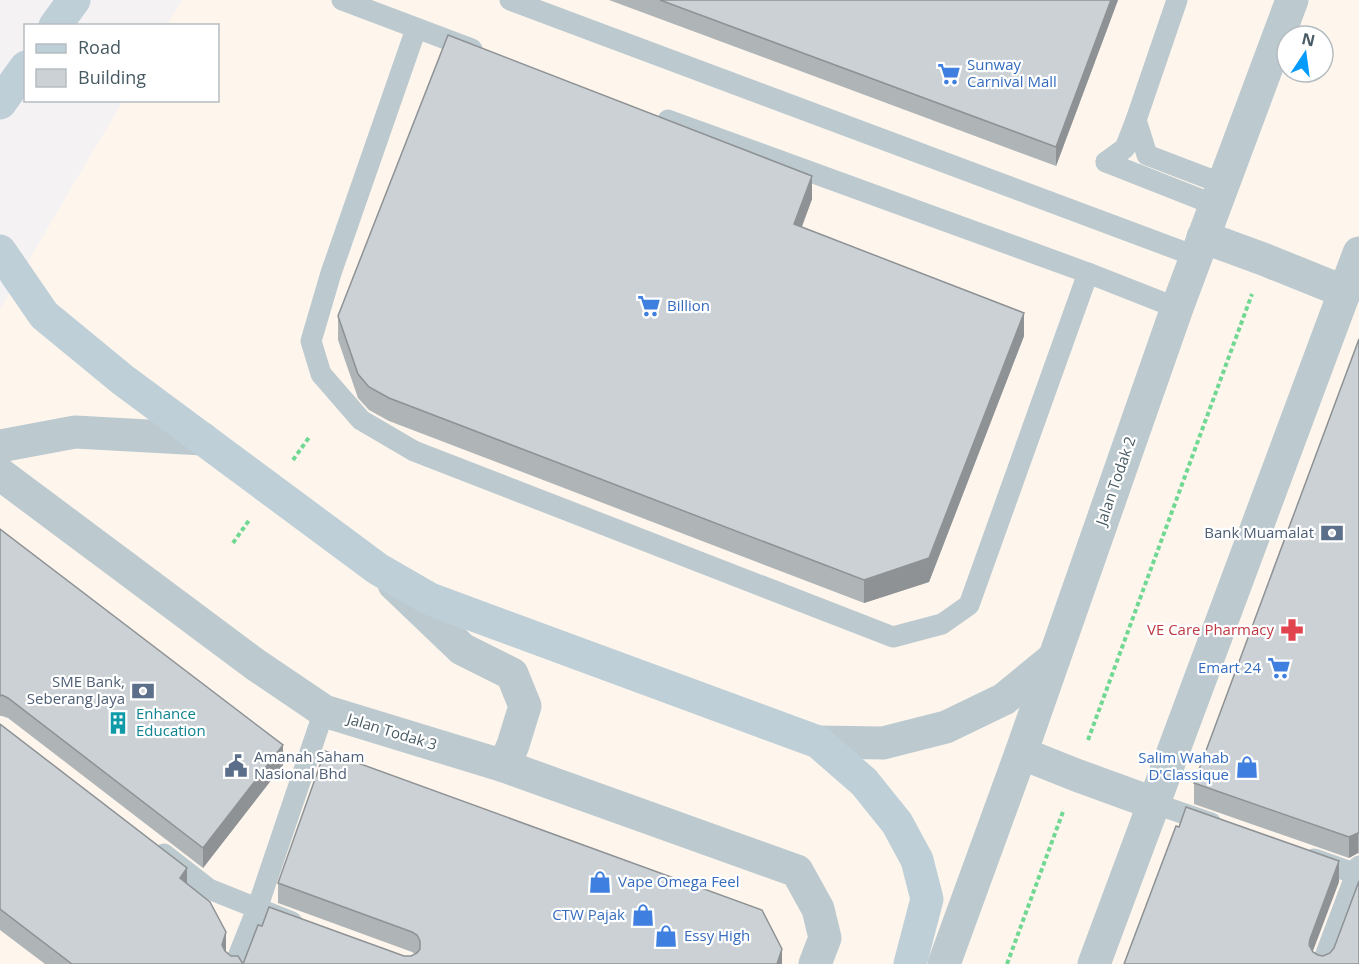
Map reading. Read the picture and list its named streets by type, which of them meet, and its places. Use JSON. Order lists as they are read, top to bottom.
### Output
{
  "streets": {
    "street": ["Jalan Todak 2", "Jalan Todak 3"]
  },
  "places": {
    "supermarket": ["Sunway Carnival Mall", "Billion", "Emart 24"],
    "bank": ["Bank Muamalat", "SME Bank, Seberang Jaya"],
    "pharmacy": ["VE Care Pharmacy"],
    "building": ["Enhance Education"],
    "public building": ["Amanah Saham Nasional Bhd"],
    "shop": [
      "Salim Wahab D'Classique",
      "Vape Omega Feel",
      "CTW Pajak",
      "Essy High"
    ]
  },
  "legend": ["Road", "Building"],
  "north": "top"
}
